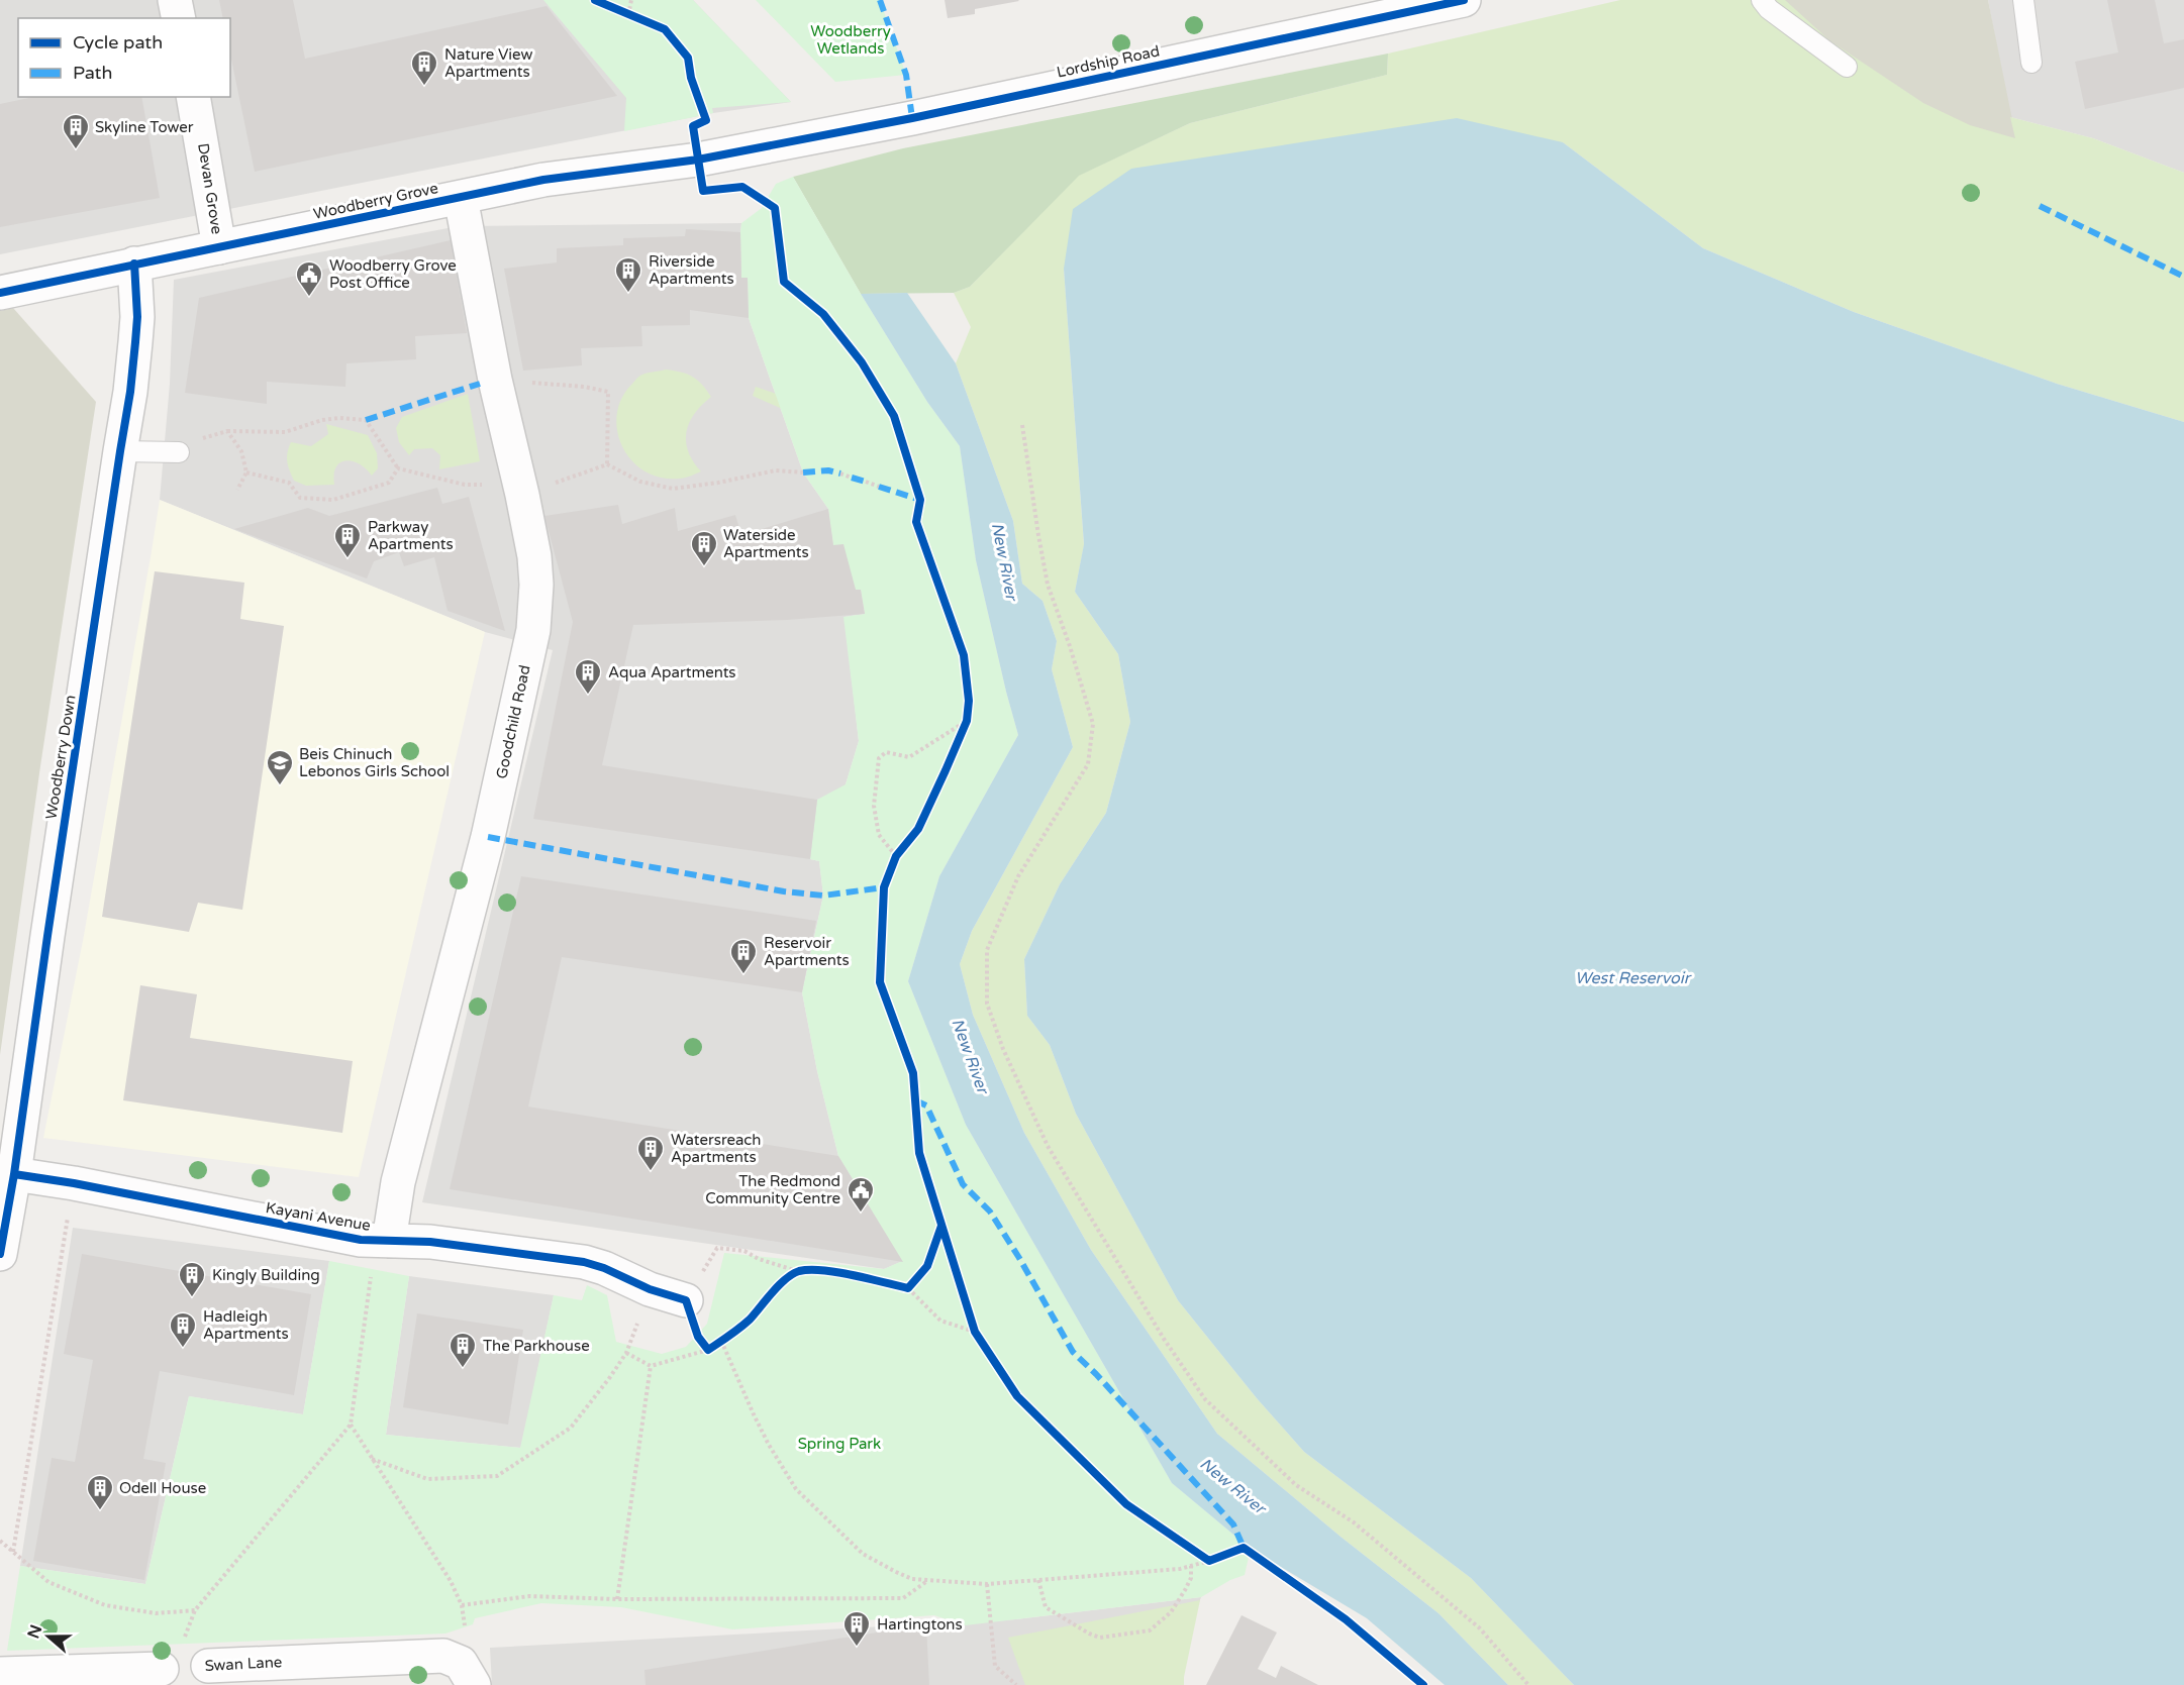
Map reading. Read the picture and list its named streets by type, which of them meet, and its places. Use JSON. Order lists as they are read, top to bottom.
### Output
{
  "streets": {
    "street": [
      "Lordship Road",
      "Devan Grove",
      "Woodberry Grove",
      "Goodchild Road",
      "Woodberry Down",
      "Kayani Avenue",
      "Swan Lane"
    ]
  },
  "crossings": [
    ["Lordship Road", "Woodberry Grove"],
    ["Devan Grove", "Woodberry Grove"],
    ["Woodberry Grove", "Goodchild Road"],
    ["Woodberry Grove", "Woodberry Down"],
    ["Goodchild Road", "Kayani Avenue"],
    ["Woodberry Down", "Kayani Avenue"]
  ],
  "water": ["New River", "West Reservoir"],
  "parks": ["Woodberry Wetlands", "Spring Park"],
  "places": {
    "building": [
      "Nature View Apartments",
      "Skyline Tower",
      "Riverside Apartments",
      "Parkway Apartments",
      "Waterside Apartments",
      "Aqua Apartments",
      "Reservoir Apartments",
      "Watersreach Apartments",
      "Kingly Building",
      "Hadleigh Apartments",
      "The Parkhouse",
      "Odell House",
      "Hartingtons"
    ],
    "public building": ["Woodberry Grove Post Office", "The Redmond Community Centre"],
    "school or university": ["Beis Chinuch Lebonos Girls School"]
  },
  "legend": ["Cycle path", "Path"],
  "north": "left"
}
